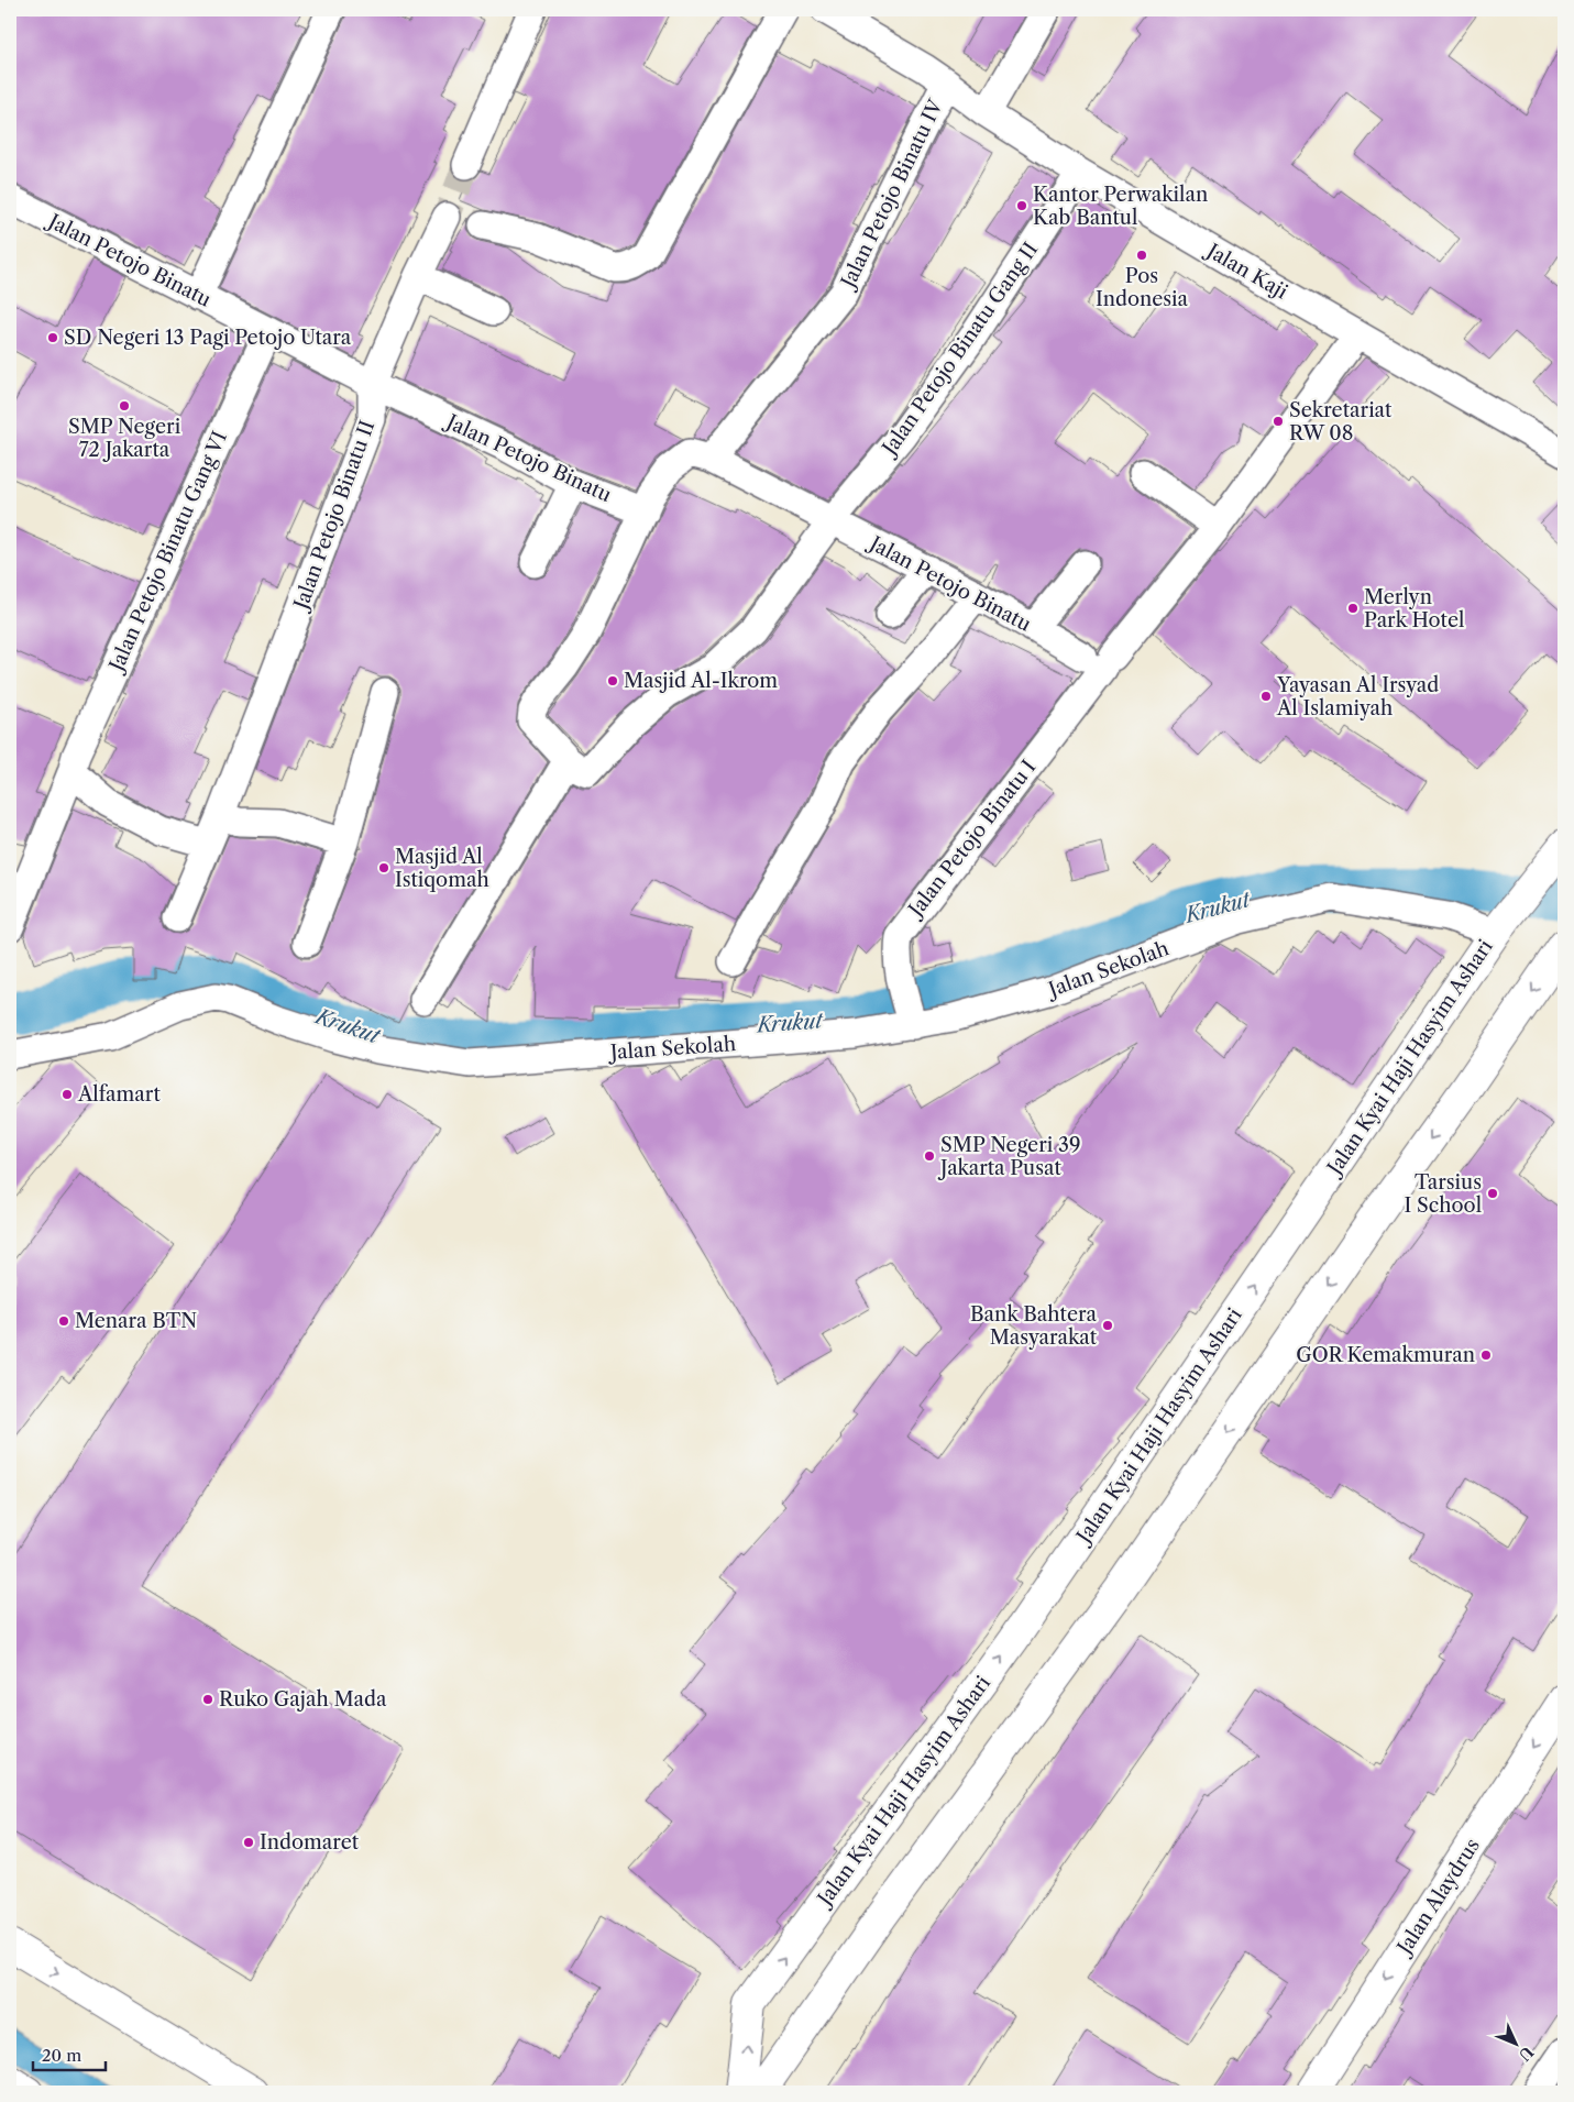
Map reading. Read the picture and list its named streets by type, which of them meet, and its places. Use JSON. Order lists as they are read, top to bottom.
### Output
{
  "streets": {
    "main road": ["Jalan Kyai Haji Hasyim Ashari", "Jalan Alaydrus"],
    "street": [
      "Jalan Petojo Binatu IV",
      "Jalan Petojo Binatu",
      "Jalan Kaji",
      "Jalan Petojo Binatu Gang II",
      "Jalan Petojo Binatu II",
      "Jalan Petojo Binatu Gang VI",
      "Jalan Petojo Binatu I",
      "Jalan Sekolah"
    ]
  },
  "crossings": [
    ["Jalan Petojo Binatu IV", "Jalan Petojo Binatu"],
    ["Jalan Petojo Binatu IV", "Jalan Kaji"],
    ["Jalan Petojo Binatu", "Jalan Petojo Binatu Gang II"],
    ["Jalan Petojo Binatu", "Jalan Petojo Binatu II"],
    ["Jalan Petojo Binatu", "Jalan Petojo Binatu Gang VI"],
    ["Jalan Petojo Binatu", "Jalan Petojo Binatu I"],
    ["Jalan Kaji", "Jalan Petojo Binatu Gang II"],
    ["Jalan Kaji", "Jalan Petojo Binatu I"],
    ["Jalan Petojo Binatu I", "Jalan Sekolah"],
    ["Jalan Sekolah", "Jalan Kyai Haji Hasyim Ashari"]
  ],
  "one_way": ["Jalan Alaydrus"],
  "water": ["Krukut"],
  "places": [
    "Kantor Perwakilan Kab Bantul",
    "Pos Indonesia",
    "SD Negeri 13 Pagi Petojo Utara",
    "SMP Negeri 72 Jakarta",
    "Sekretariat RW 08",
    "Merlyn Park Hotel",
    "Masjid Al-Ikrom",
    "Yayasan Al Irsyad Al Islamiyah",
    "Masjid Al Istiqomah",
    "Alfamart",
    "SMP Negeri 39 Jakarta Pusat",
    "Tarsius I School",
    "Menara BTN",
    "Bank Bahtera Masyarakat",
    "GOR Kemakmuran",
    "Ruko Gajah Mada",
    "Indomaret"
  ],
  "scale_bar": "20 m",
  "north": "bottom right"
}
